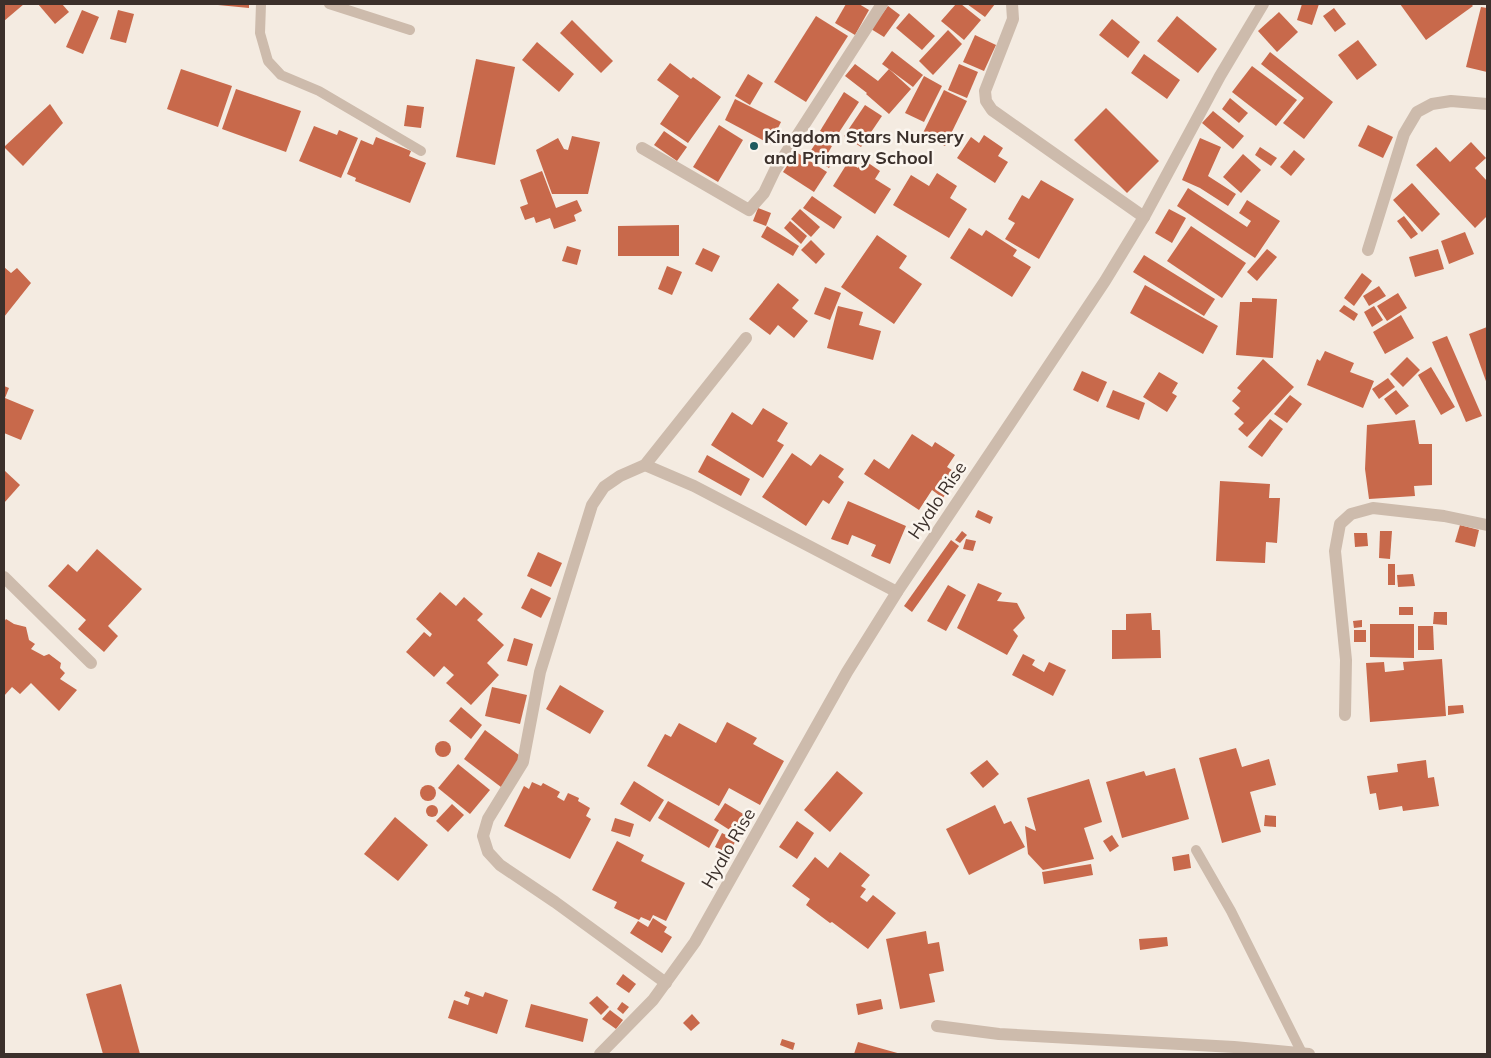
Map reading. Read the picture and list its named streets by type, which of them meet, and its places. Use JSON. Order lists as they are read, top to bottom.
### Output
{
  "streets": {
    "street": ["Hyalo Rise"]
  },
  "places": ["Kingdom Stars Nursery and Primary School"]
}
